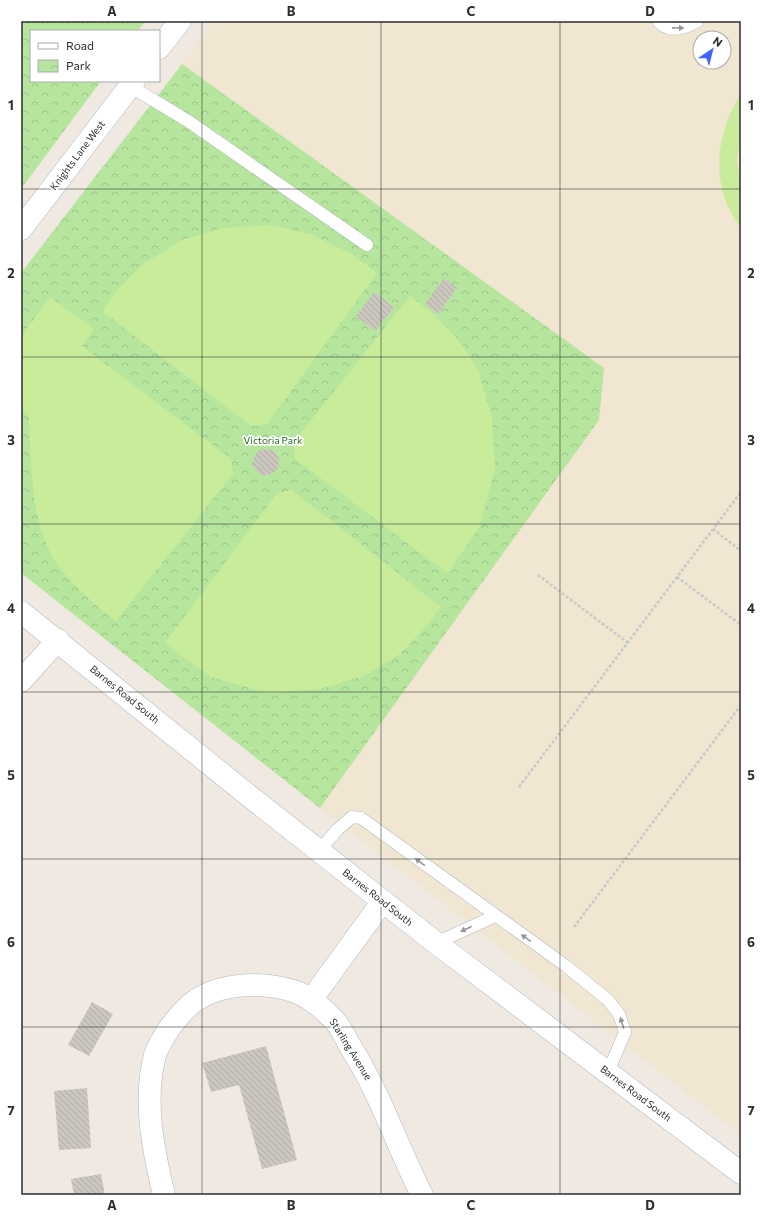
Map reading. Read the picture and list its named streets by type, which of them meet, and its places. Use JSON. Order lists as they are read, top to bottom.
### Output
{
  "streets": {
    "street": ["Knights Lane West", "Barnes Road South", "Starling Avenue"]
  },
  "parks": ["Victoria Park"],
  "legend": ["Road", "Park"],
  "north": "top right",
  "grid": {
    "columns": [
      "A",
      "B",
      "C",
      "D"
    ],
    "rows": [
      "1",
      "2",
      "3",
      "4",
      "5",
      "6",
      "7"
    ]
  }
}
